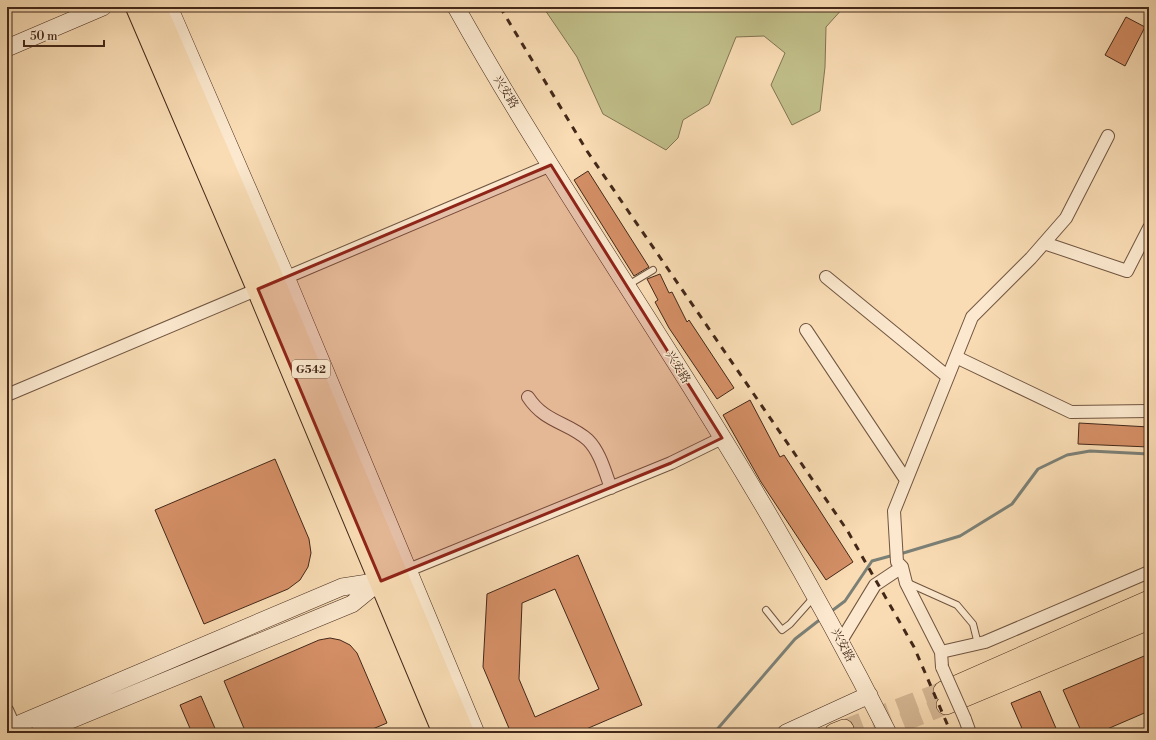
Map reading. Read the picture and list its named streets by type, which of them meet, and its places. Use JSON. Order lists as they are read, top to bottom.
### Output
{
  "streets": {
    "highway": ["G542"],
    "street": ["兴安路"]
  },
  "scale_bar": "50 m"
}
